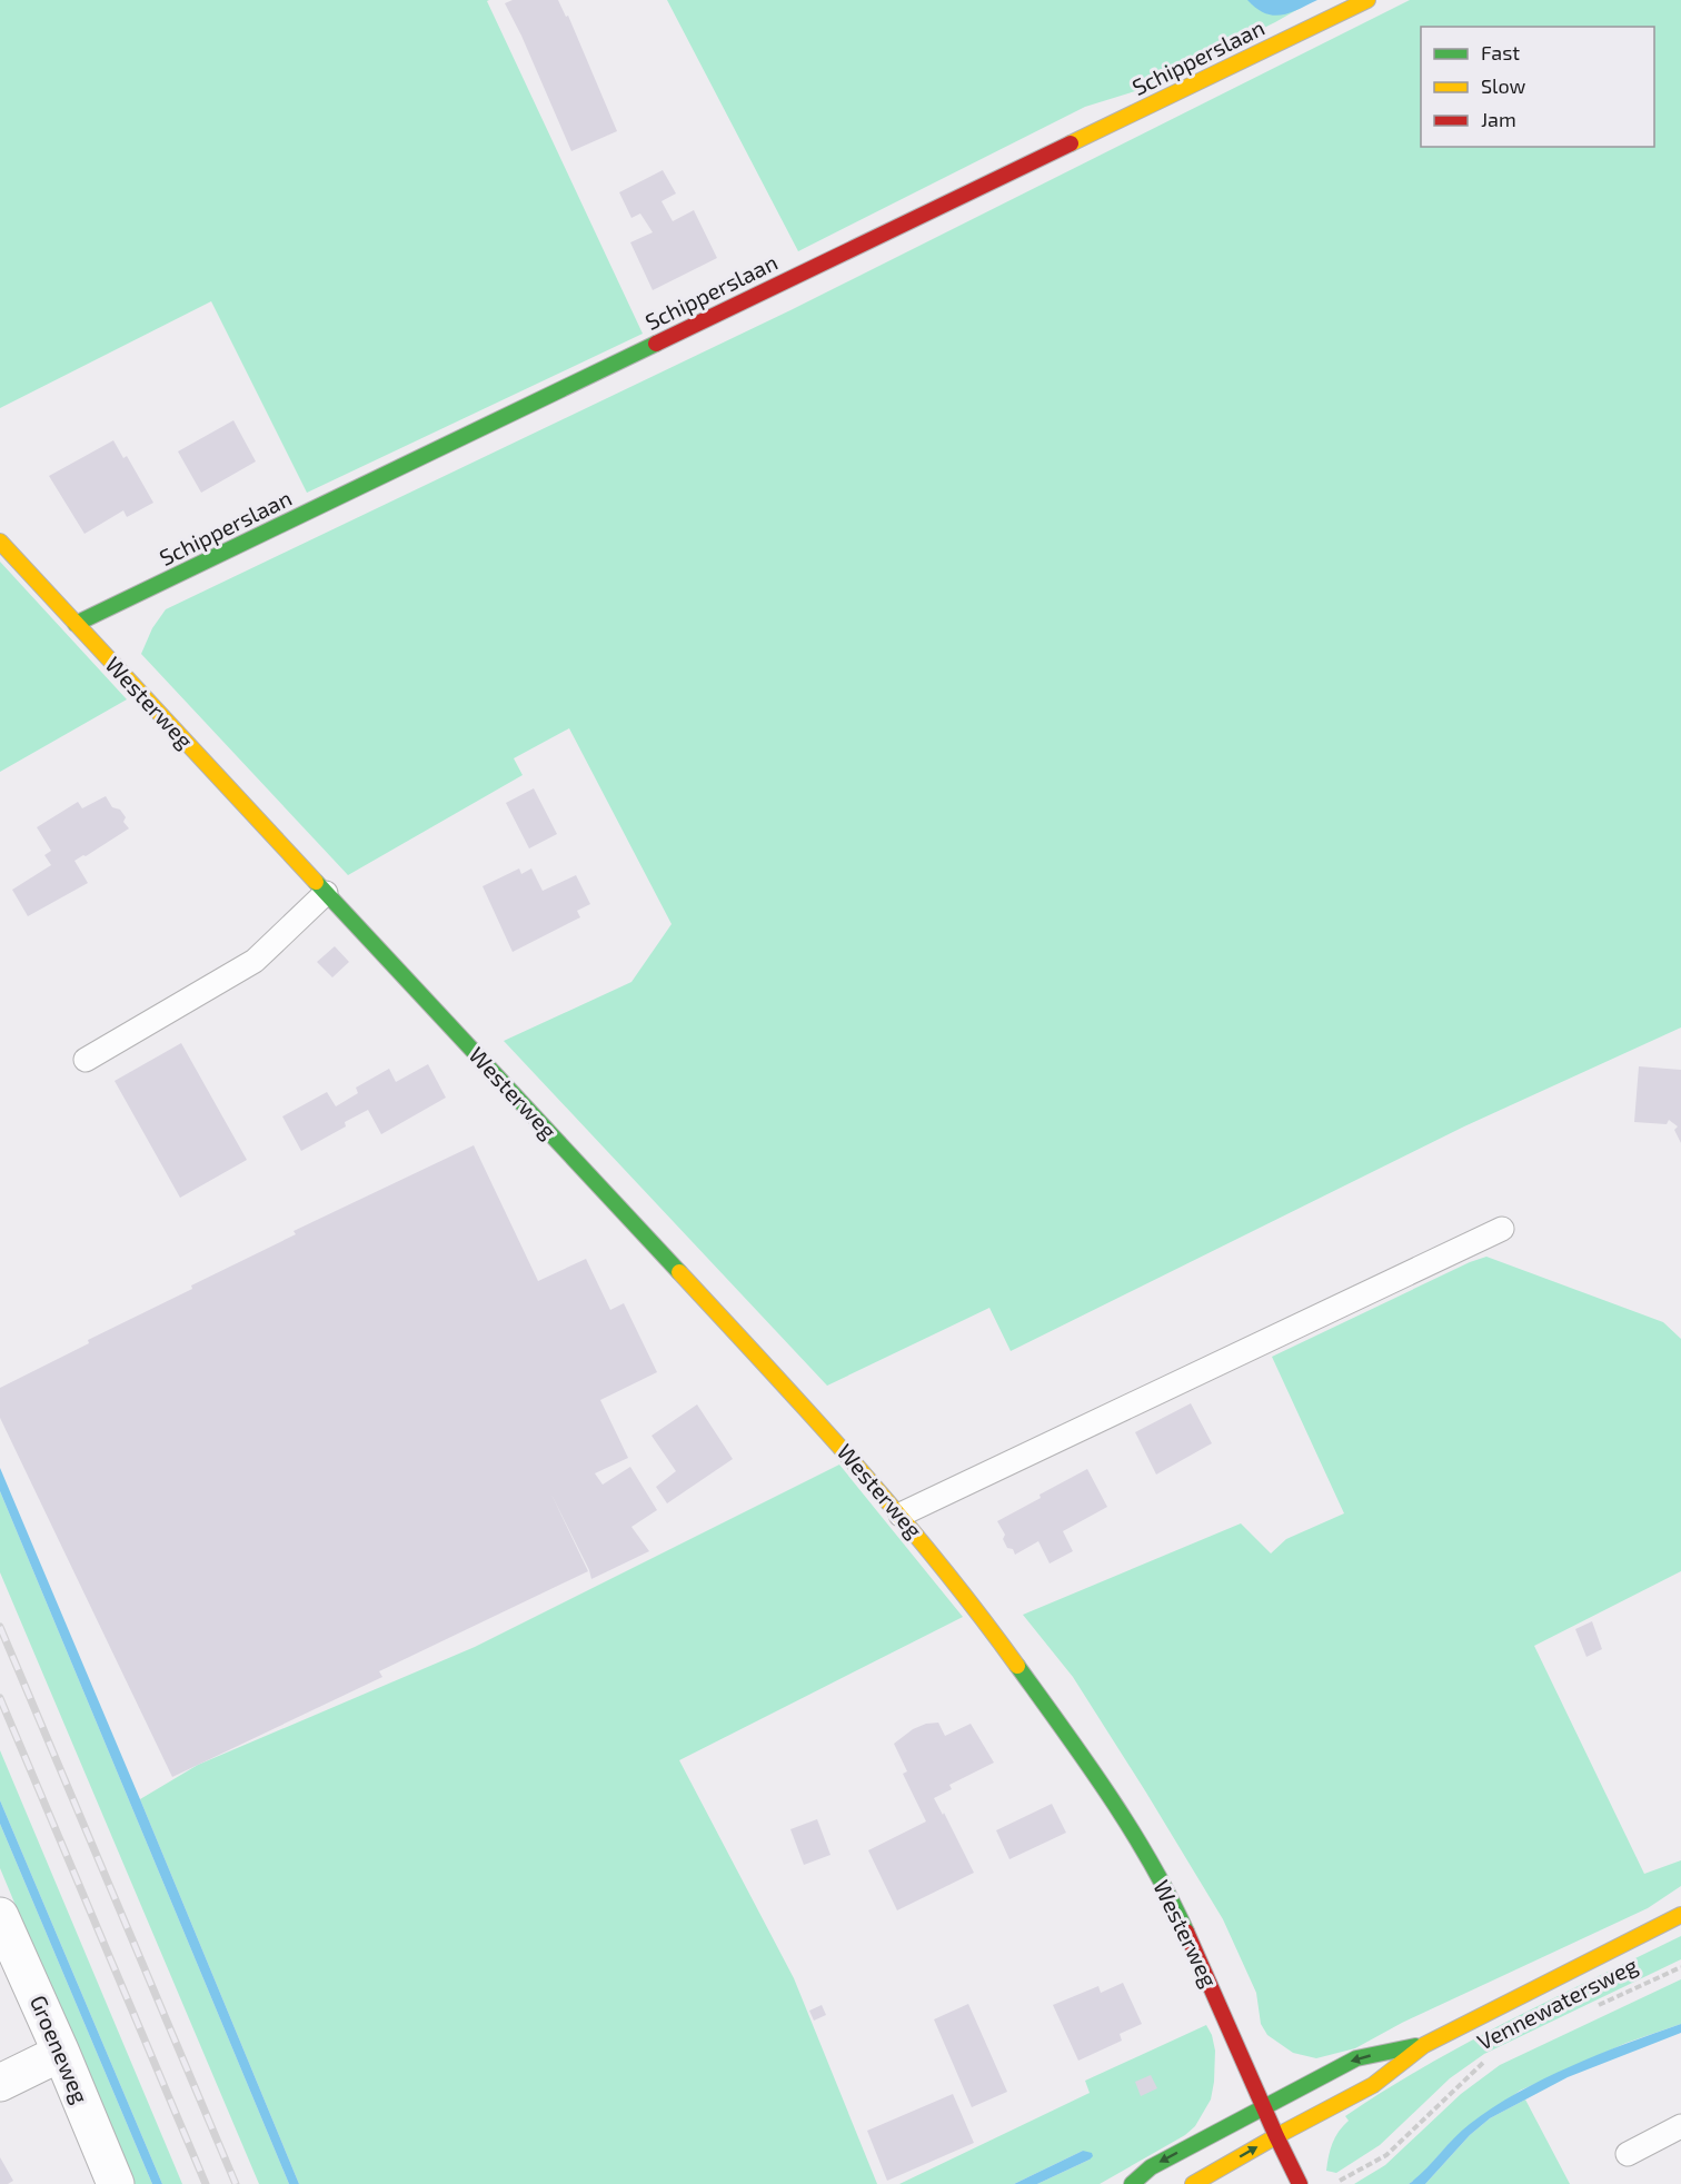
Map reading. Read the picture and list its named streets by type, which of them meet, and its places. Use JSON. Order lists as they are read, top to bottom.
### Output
{
  "streets": {
    "street": [
      "Schipperslaan",
      "Westerweg",
      "Vennewatersweg",
      "Groeneweg"
    ]
  },
  "crossings": [
    ["Schipperslaan", "Westerweg"],
    ["Westerweg", "Vennewatersweg"]
  ],
  "legend": ["Fast", "Slow", "Jam"]
}
